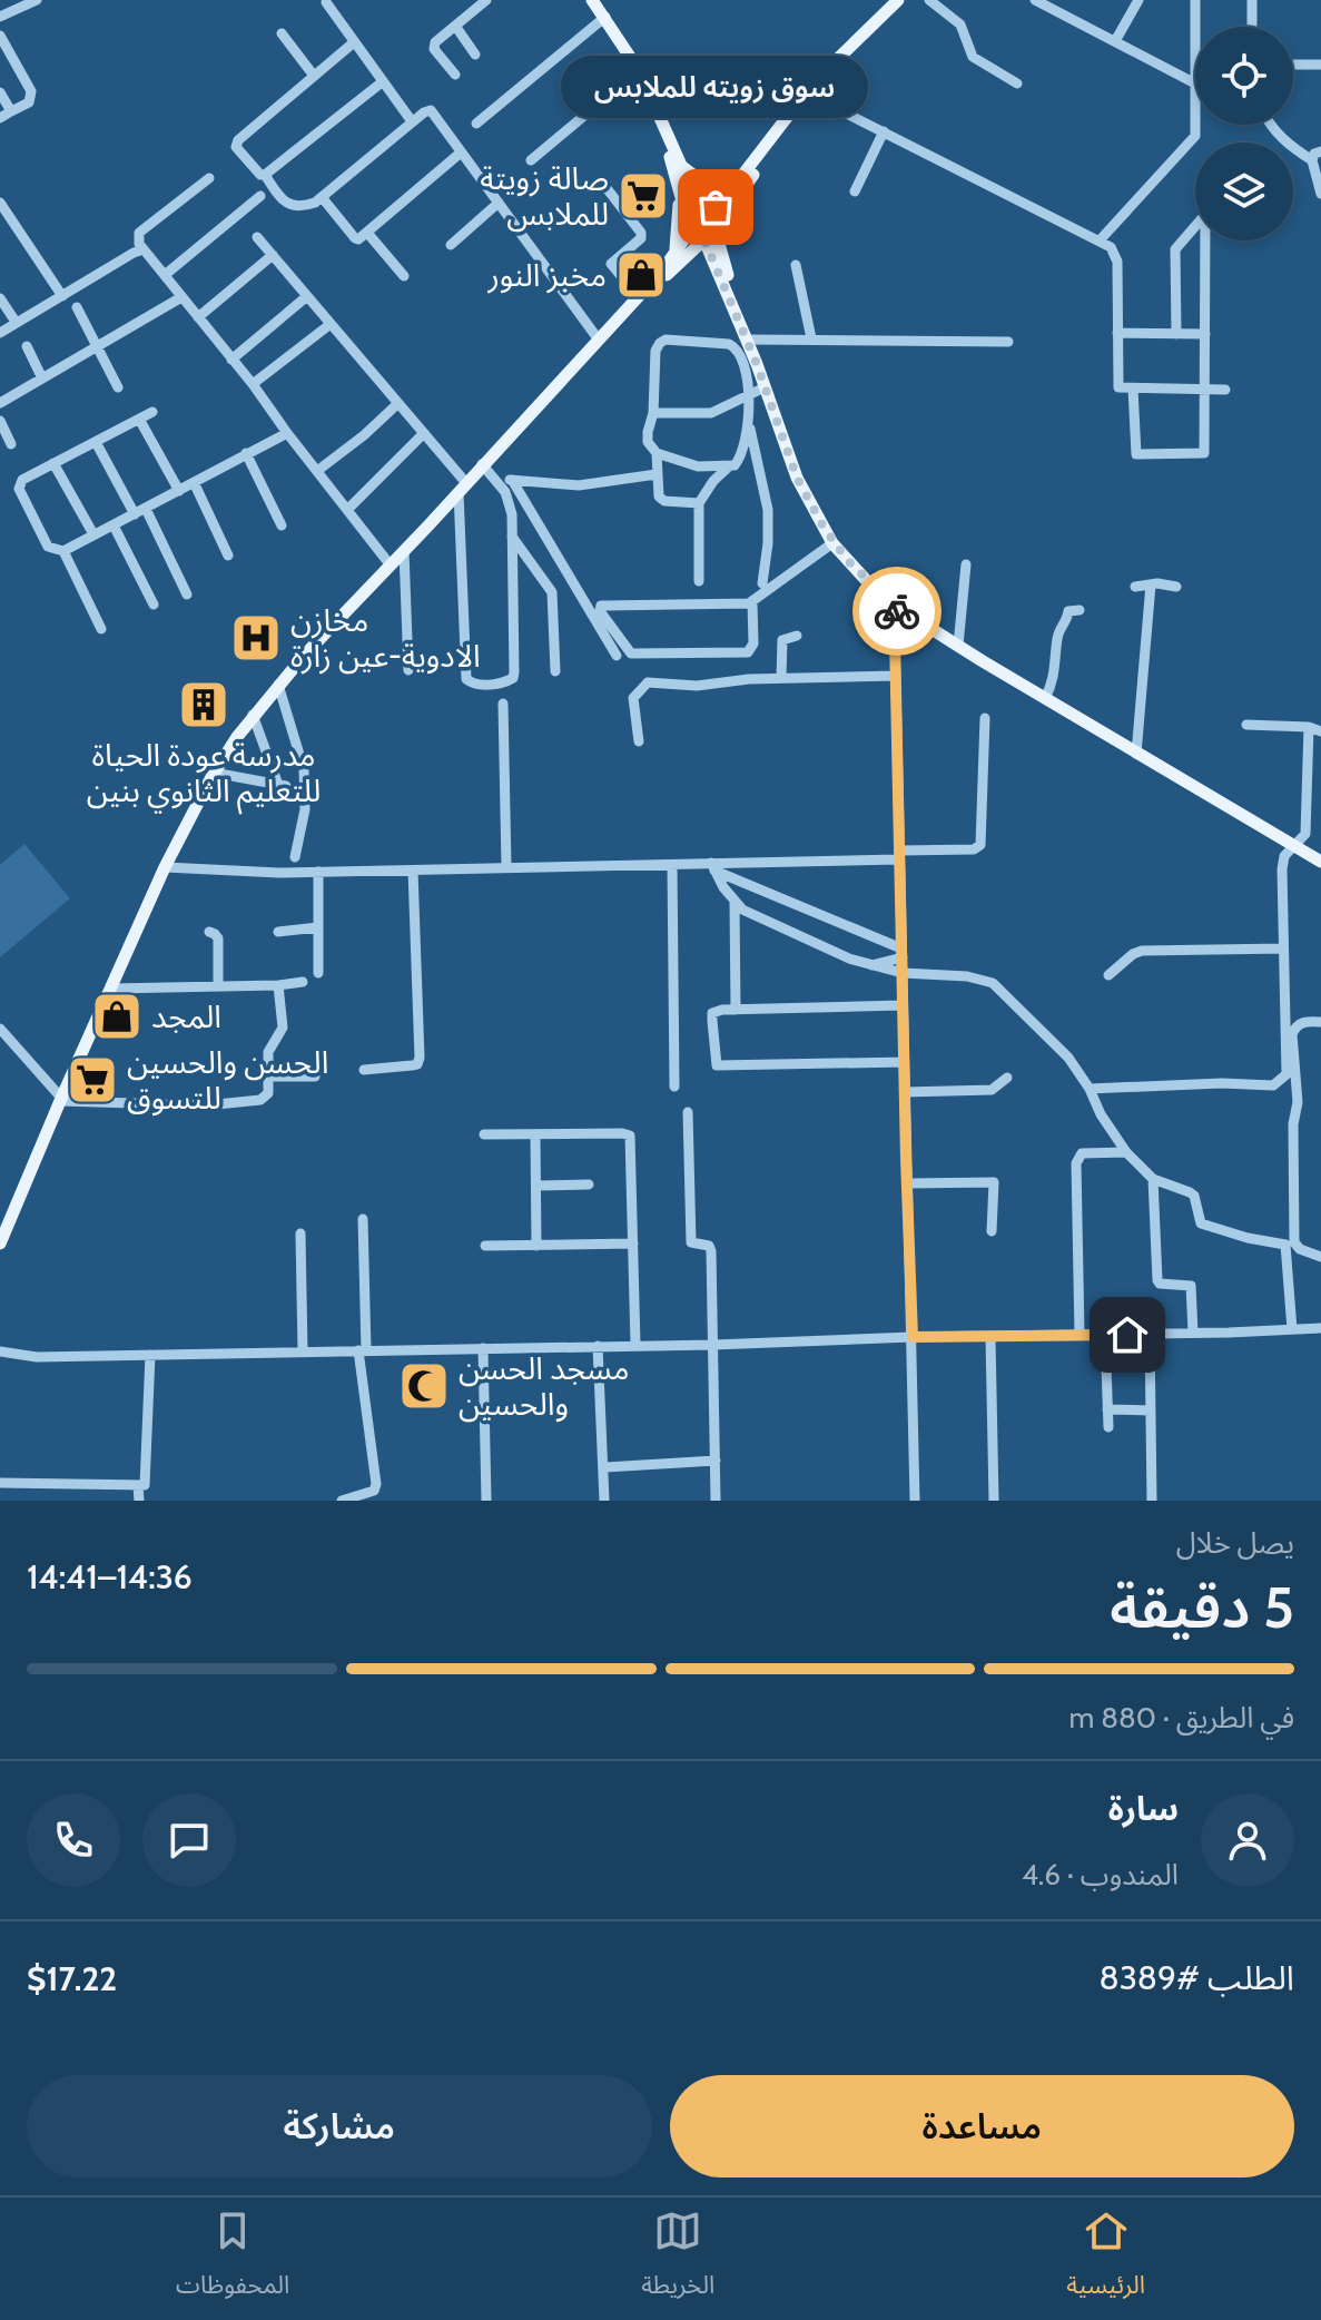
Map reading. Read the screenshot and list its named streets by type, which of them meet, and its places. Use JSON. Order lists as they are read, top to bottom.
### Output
{
  "places": {
    "supermarket": ["صالة زويتة للملابس", "الحسن والحسين للتسوق"],
    "other": ["سوق زويته للملابس"],
    "shop": ["مخبز النور", "المجد"],
    "hospital": ["مخازن الادوية-عين زارة"],
    "building": ["مدرسة عودة الحياة للتعليم الثانوي بنين"],
    "mosque": ["مسجد الحسن والحسين"]
  },
  "page": {
    "bubble": "سوق زويته للملابس",
    "heading": ["5 دقيقة", "يصل خلال", "14:36–14:41"],
    "panel": [
      "سارة",
      "المندوب · 4.6",
      "الطلب #8389",
      "$17.22"
    ],
    "bar": "في الطريق · 880 m",
    "buttons": ["مساعدة", "مشاركة"],
    "tabs": ["الرئيسية", "الخريطة", "المحفوظات"]
  }
}
